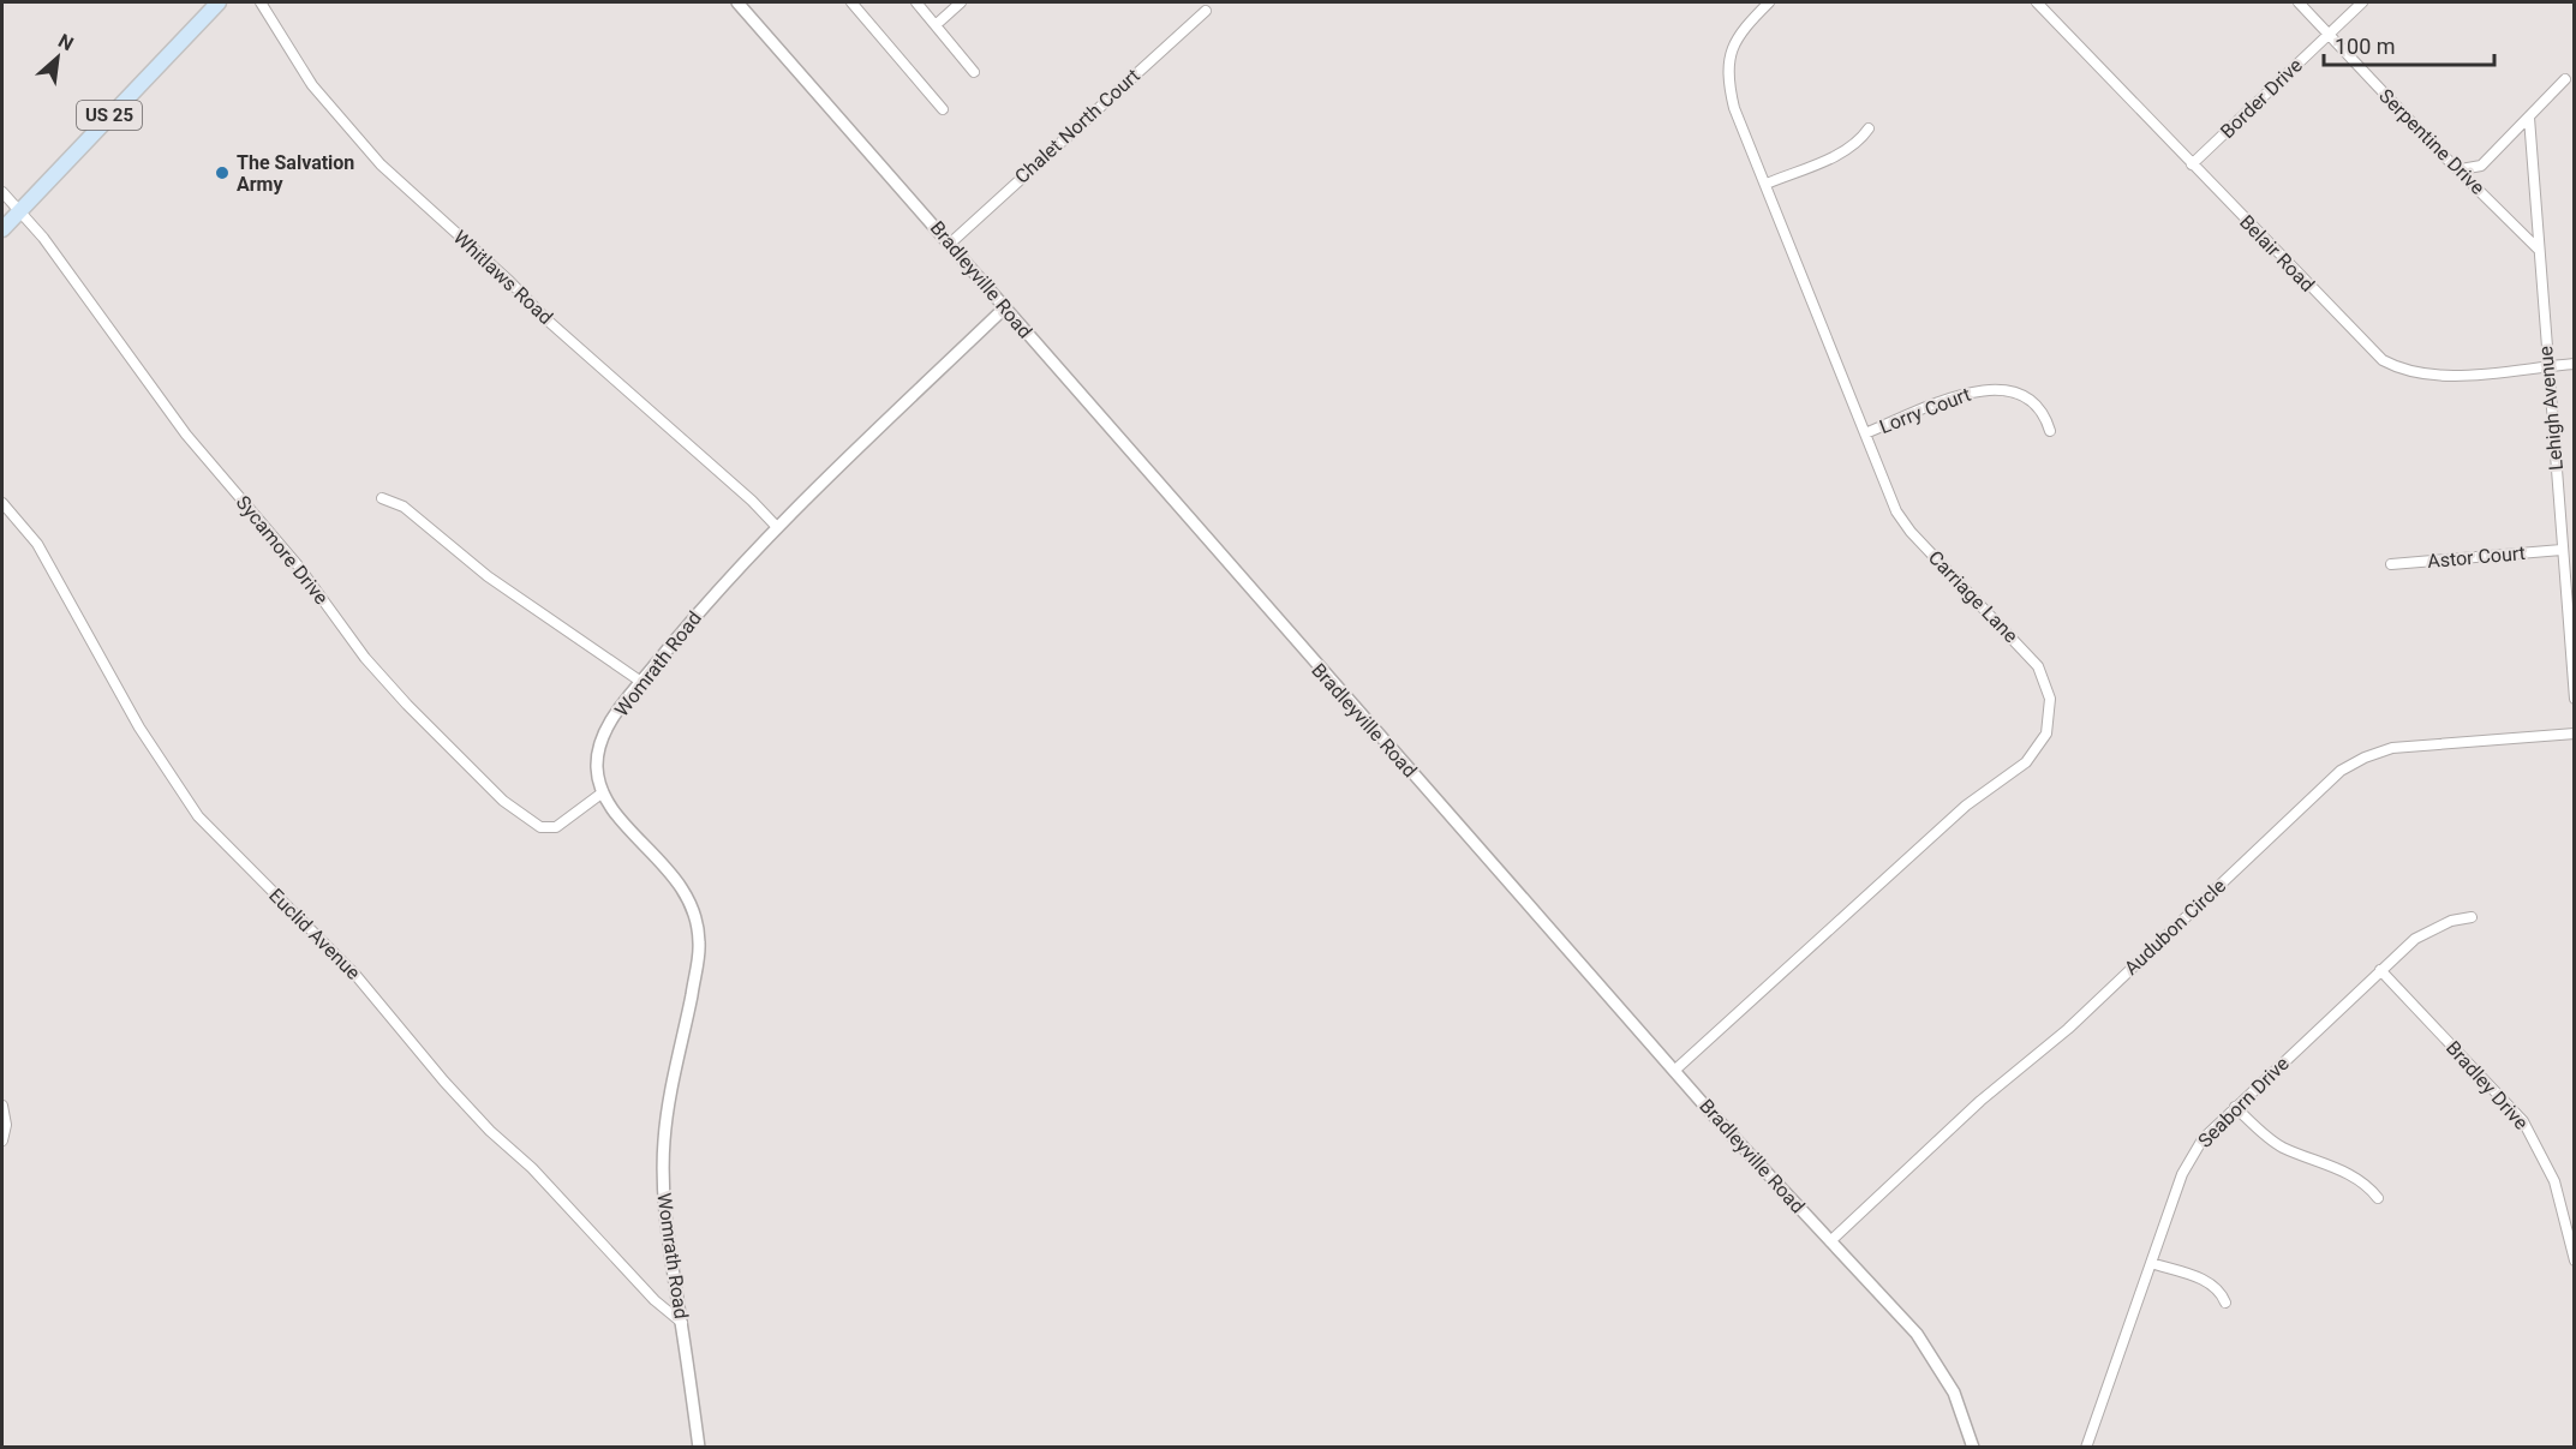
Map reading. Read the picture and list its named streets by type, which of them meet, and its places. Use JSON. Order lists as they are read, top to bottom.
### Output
{
  "streets": {
    "main road": ["US 25"],
    "street": [
      "Border Drive",
      "Chalet North Court",
      "Serpentine Drive",
      "Belair Road",
      "Whitlaws Road",
      "Bradleyville Road",
      "Lehigh Avenue",
      "Lorry Court",
      "Sycamore Drive",
      "Astor Court",
      "Carriage Lane",
      "Womrath Road",
      "Audubon Circle",
      "Euclid Avenue",
      "Bradley Drive",
      "Seaborn Drive"
    ]
  },
  "crossings": [
    ["Border Drive", "Serpentine Drive"],
    ["Border Drive", "Belair Road"],
    ["US 25", "Sycamore Drive"],
    ["Chalet North Court", "Bradleyville Road"],
    ["Serpentine Drive", "Lehigh Avenue"],
    ["Belair Road", "Lehigh Avenue"],
    ["Whitlaws Road", "Womrath Road"],
    ["Bradleyville Road", "Carriage Lane"],
    ["Bradleyville Road", "Womrath Road"],
    ["Bradleyville Road", "Audubon Circle"],
    ["Lehigh Avenue", "Astor Court"],
    ["Lorry Court", "Carriage Lane"],
    ["Sycamore Drive", "Womrath Road"],
    ["Womrath Road", "Euclid Avenue"],
    ["Bradley Drive", "Seaborn Drive"]
  ],
  "places": ["The Salvation Army"],
  "scale_bar": "100 m",
  "north": "top right"
}
